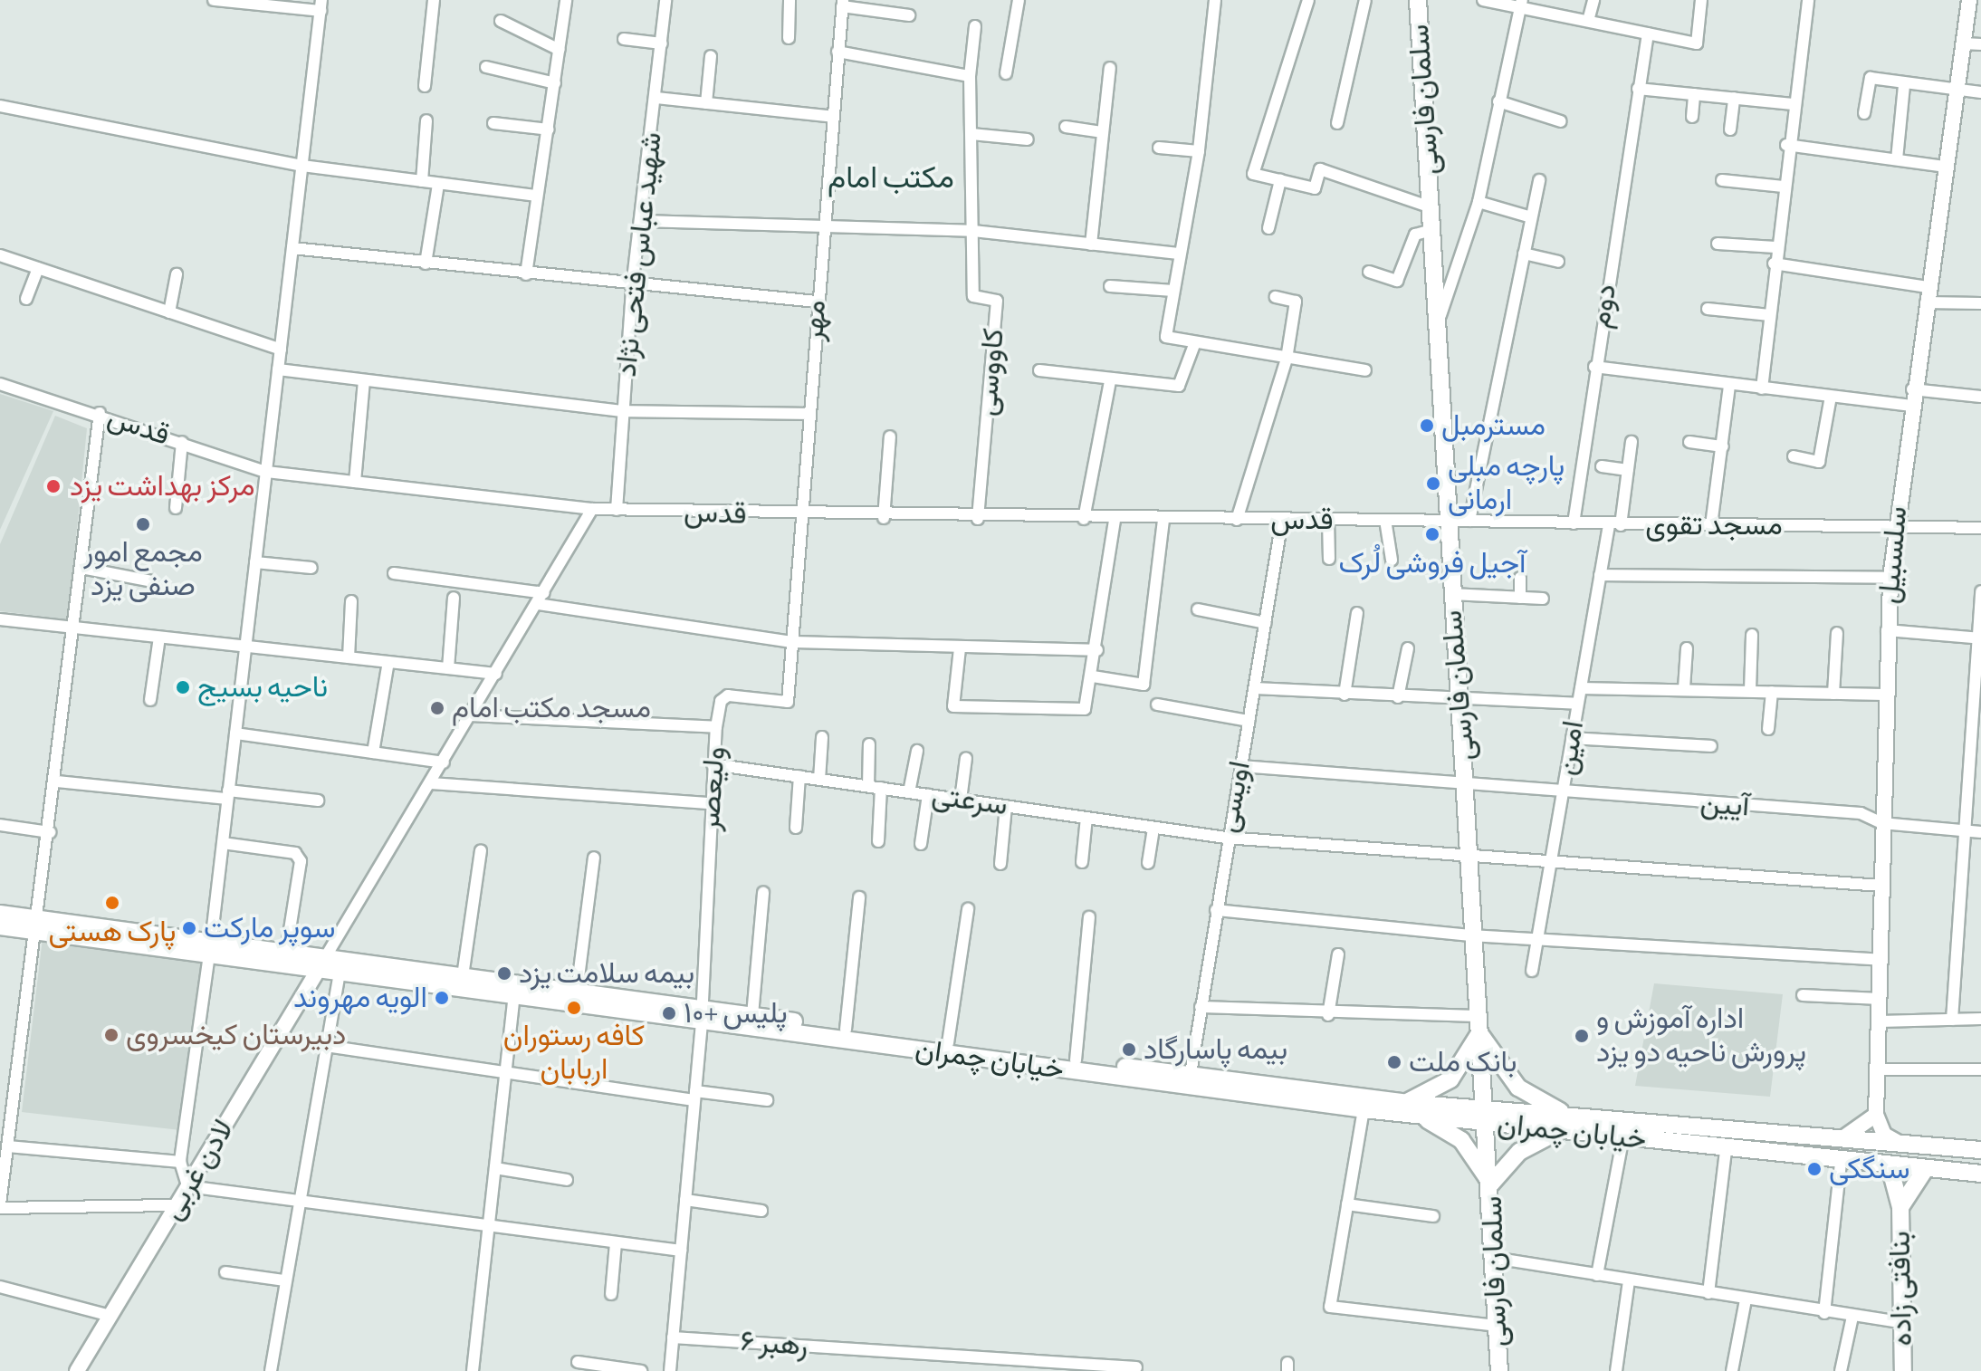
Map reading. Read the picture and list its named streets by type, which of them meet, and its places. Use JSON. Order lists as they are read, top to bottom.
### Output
{
  "streets": {
    "main road": ["سلمان فارسی", "خیابان چمران", "بنافتی زاده"],
    "street": [
      "شهید عباس فتحی نژاد",
      "دوم",
      "مهر",
      "کاووسی",
      "قدس",
      "مسجد تقوی",
      "سلسبیل",
      "امین",
      "ولیعصر",
      "اویسی",
      "سرعتی",
      "آیین",
      "لادن غربی",
      "رهبر ۶"
    ]
  },
  "crossings": [
    ["سلمان فارسی", "قدس"],
    ["سلمان فارسی", "مسجد تقوی"],
    ["سلمان فارسی", "سرعتی"],
    ["سلمان فارسی", "آیین"],
    ["سلمان فارسی", "خیابان چمران"],
    ["شهید عباس فتحی نژاد", "قدس"],
    ["دوم", "مسجد تقوی"],
    ["مهر", "قدس"],
    ["مهر", "ولیعصر"],
    ["کاووسی", "قدس"],
    ["قدس", "مسجد تقوی"],
    ["قدس", "اویسی"],
    ["مسجد تقوی", "سلسبیل"],
    ["مسجد تقوی", "امین"],
    ["سلسبیل", "سرعتی"],
    ["سلسبیل", "آیین"],
    ["امین", "سرعتی"],
    ["امین", "آیین"],
    ["ولیعصر", "سرعتی"],
    ["ولیعصر", "خیابان چمران"],
    ["ولیعصر", "رهبر ۶"],
    ["اویسی", "سرعتی"],
    ["اویسی", "آیین"],
    ["اویسی", "خیابان چمران"],
    ["خیابان چمران", "لادن غربی"],
    ["خیابان چمران", "بنافتی زاده"]
  ],
  "districts": ["مکتب امام"],
  "places": [
    "مسترمبل",
    "پارچه مبلی ارمانی",
    "مرکز بهداشت یزد",
    "مجمع امور صنفی یزد",
    "آجیل فروشی لُرک",
    "ناحیه بسیج",
    "مسجد مکتب امام",
    "پارک هستی",
    "سوپر مارکت",
    "بيمه سلامت يزد",
    "الویه مهروند",
    "کافه رستوران اربابان",
    "پلیس +۱۰",
    "دبیرستان کیخسروی",
    "اداره آموزش و پرورش ناحیه دو یزد",
    "بیمه پاسارگاد",
    "بانک ملت",
    "سنگکی"
  ]
}
